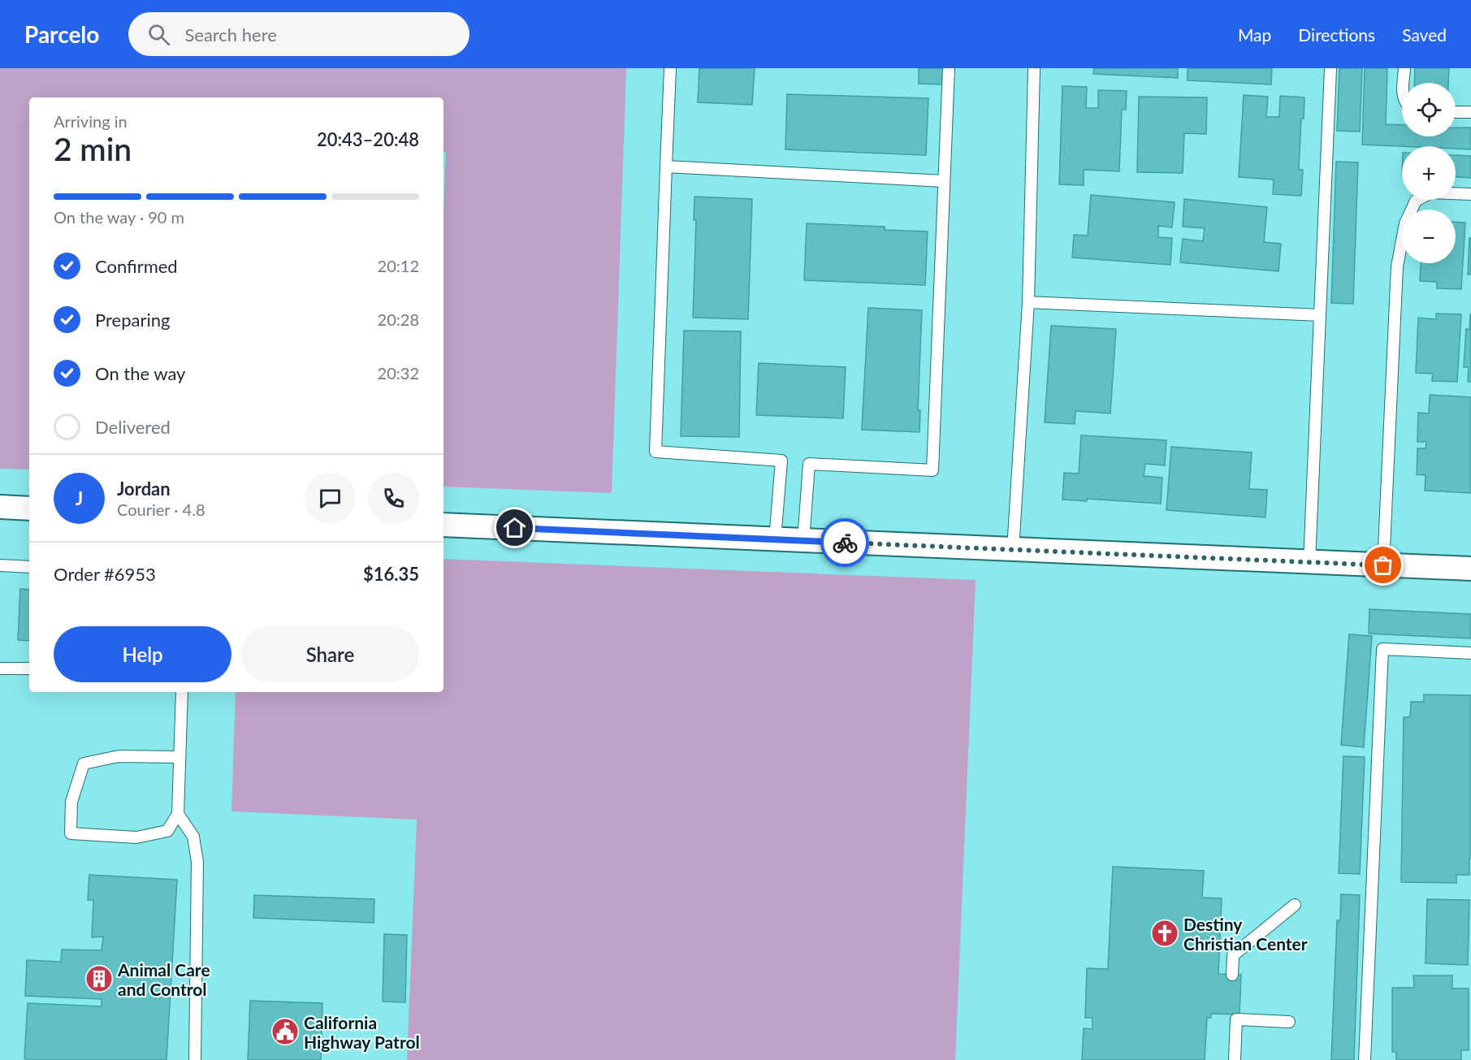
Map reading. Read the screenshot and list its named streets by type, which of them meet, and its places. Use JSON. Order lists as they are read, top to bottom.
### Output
{
  "places": {
    "church": ["Destiny Christian Center"],
    "building": ["Animal Care and Control"],
    "public building": ["California Highway Patrol"]
  },
  "page": {
    "header": "Parcelo",
    "search": "Search here",
    "nav": ["Map", "Directions", "Saved"],
    "map_buttons": ["+", "−"],
    "heading": ["2 min", "Arriving in", "20:43–20:48"],
    "panel": [
      "Jordan",
      "Courier · 4.8",
      "Order #6953",
      "$16.35"
    ],
    "bar": "On the way · 90 m",
    "list": [
      ["Confirmed", "20:12"],
      ["Preparing", "20:28"],
      ["On the way", "20:32"],
      "Delivered"
    ],
    "round": "J",
    "buttons": ["Help", "Share"]
  }
}
